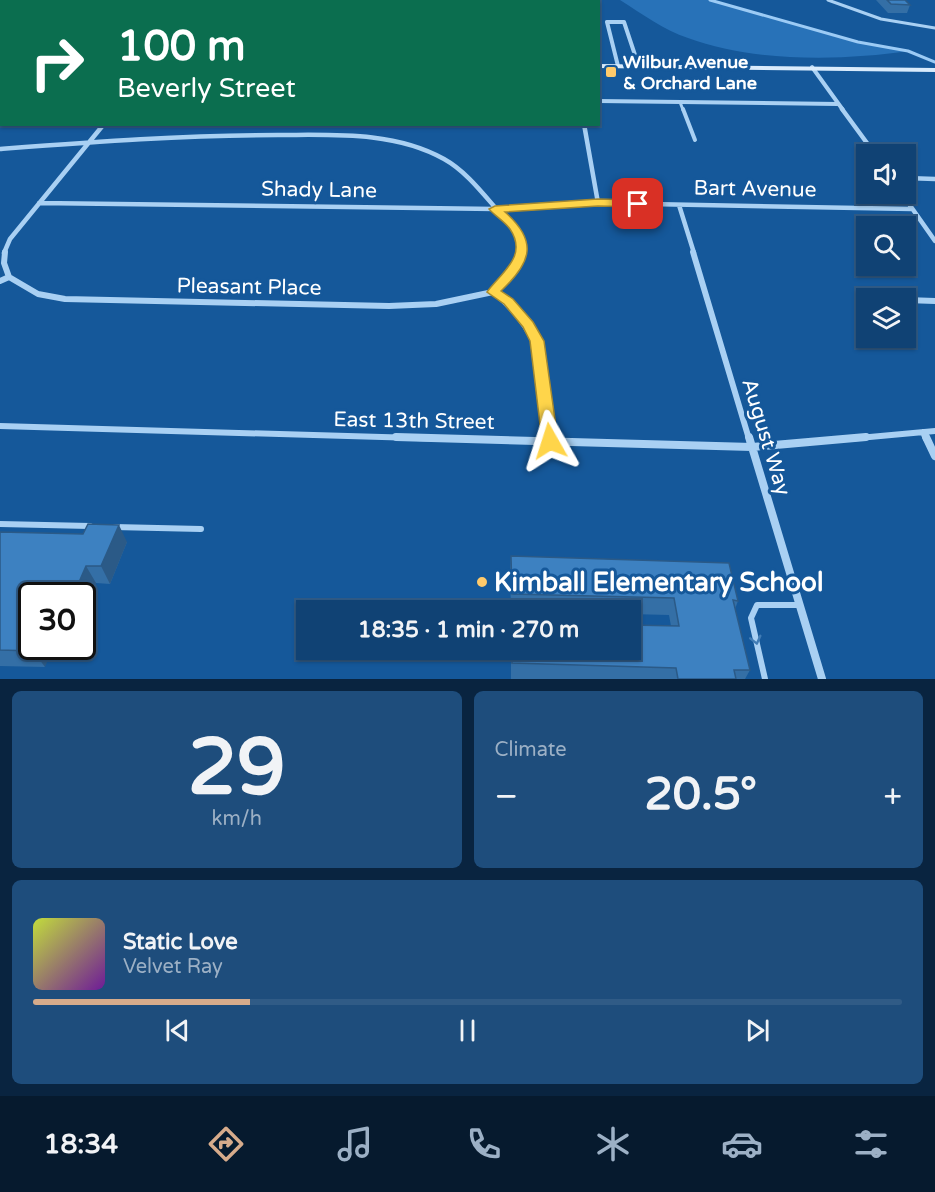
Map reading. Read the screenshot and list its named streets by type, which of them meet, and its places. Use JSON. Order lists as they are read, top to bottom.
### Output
{
  "streets": {
    "street": [
      "Bart Avenue",
      "Shady Lane",
      "Pleasant Place",
      "East 13th Street",
      "August Way"
    ]
  },
  "crossings": [
    ["Bart Avenue", "Shady Lane"],
    ["Bart Avenue", "August Way"],
    ["East 13th Street", "August Way"]
  ],
  "places": {
    "transit": ["Wilbur Avenue & Orchard Lane"],
    "other": ["Kimball Elementary School"]
  },
  "page": {
    "turn": ["100 m", "Beverly Street"],
    "limit": "30",
    "trip": "18:35 · 1 min · 270 m",
    "tile": [
      ["29", "km/h"],
      "Climate"
    ],
    "heat": ["−", "20.5°", "+"],
    "song": ["Static Love", "Velvet Ray"],
    "tabs": "18:34"
  }
}
